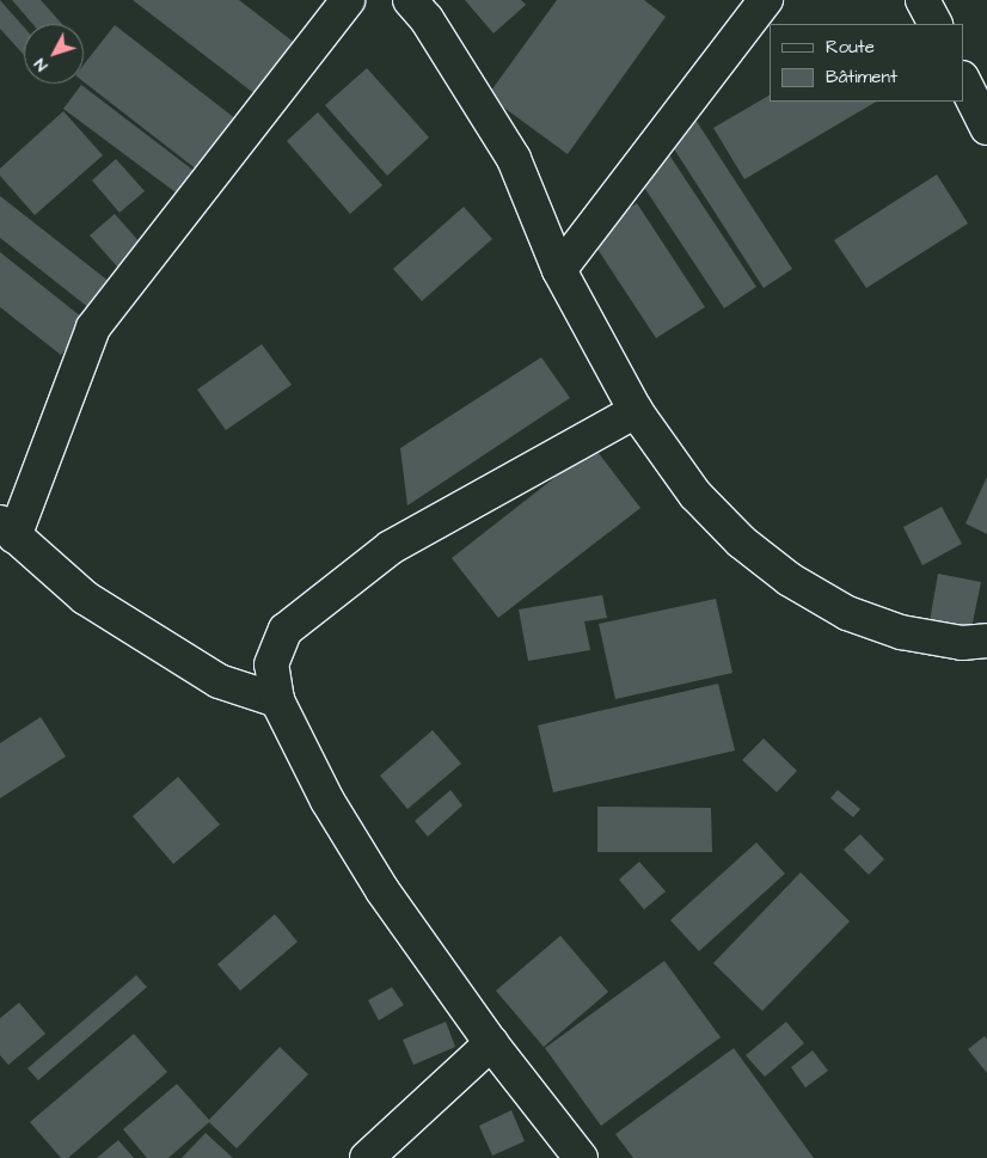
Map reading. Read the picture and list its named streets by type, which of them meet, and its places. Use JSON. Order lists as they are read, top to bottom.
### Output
{
  "legend": ["Route", "Bâtiment"],
  "north": "bottom left"
}
